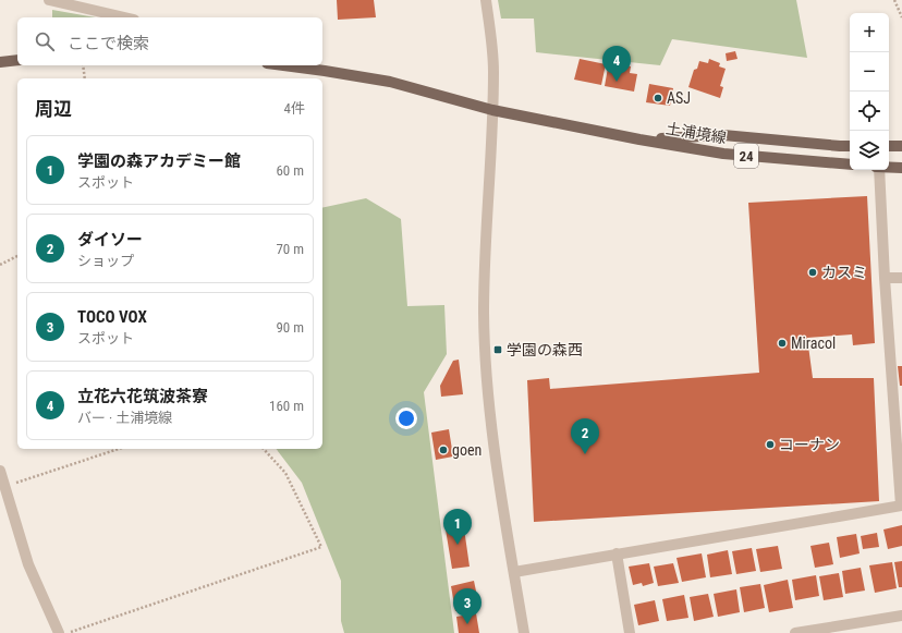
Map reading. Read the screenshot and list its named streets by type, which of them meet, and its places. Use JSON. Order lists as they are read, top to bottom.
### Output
{
  "streets": {
    "main road": ["土浦境線", "24"]
  },
  "crossings": [
    ["土浦境線", "24"]
  ],
  "places": {
    "other": [
      "ASJ",
      "カスミ",
      "Miracol",
      "コーナン",
      "goen"
    ],
    "transit": ["学園の森西"]
  },
  "page": {
    "map_buttons": ["+", "−"],
    "search": "ここで検索",
    "pins": [
      "4",
      "2",
      "1",
      "3"
    ],
    "heading": ["周辺", "4件"],
    "list": [
      {
        "mark": "1",
        "name": "学園の森アカデミー館",
        "note": "スポット",
        "value": "60 m"
      },
      {
        "mark": "2",
        "name": "ダイソー",
        "note": "ショップ",
        "value": "70 m"
      },
      {
        "mark": "3",
        "name": "TOCO VOX",
        "note": "スポット",
        "value": "90 m"
      },
      {
        "mark": "4",
        "name": "立花六花筑波茶寮",
        "note": "バー · 土浦境線",
        "value": "160 m"
      }
    ]
  }
}
